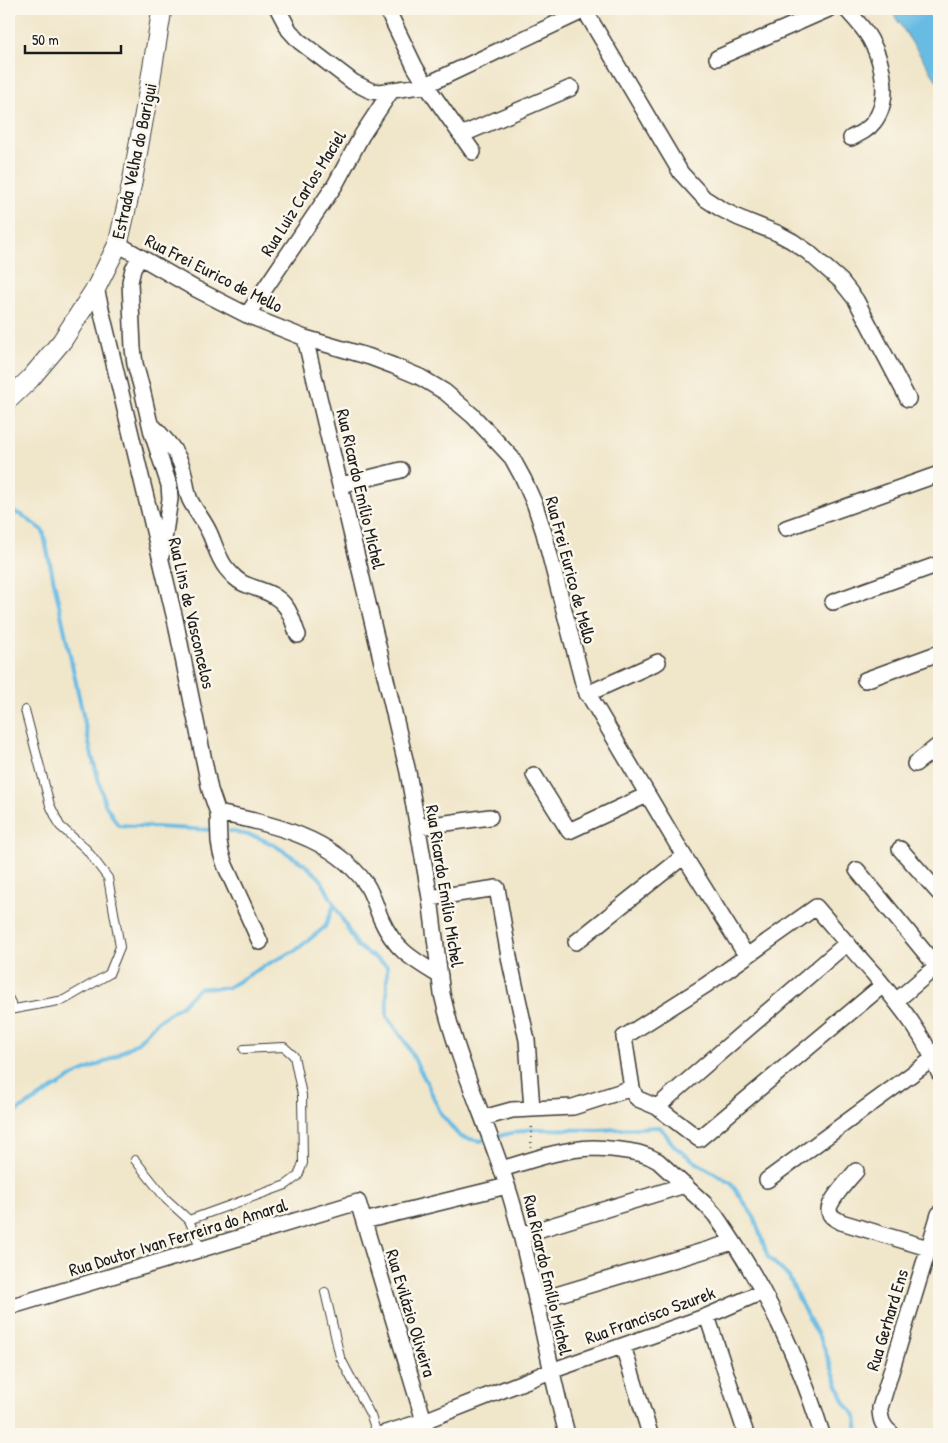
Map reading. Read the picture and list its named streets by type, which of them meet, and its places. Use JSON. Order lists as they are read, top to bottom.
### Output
{
  "streets": {
    "street": [
      "Estrada Velha do Barigui",
      "Rua Luiz Carlos Maciel",
      "Rua Frei Eurico de Mello",
      "Rua Ricardo Emílio Michel",
      "Rua Lins de Vasconcelos",
      "Rua Doutor Ivan Ferreira do Amaral",
      "Rua Evilázio Oliveira",
      "Rua Francisco Szurek",
      "Rua Gerhard Ens"
    ]
  },
  "crossings": [
    ["Estrada Velha do Barigui", "Rua Frei Eurico de Mello"],
    ["Estrada Velha do Barigui", "Rua Lins de Vasconcelos"],
    ["Rua Luiz Carlos Maciel", "Rua Frei Eurico de Mello"],
    ["Rua Frei Eurico de Mello", "Rua Ricardo Emílio Michel"],
    ["Rua Ricardo Emílio Michel", "Rua Francisco Szurek"],
    ["Rua Doutor Ivan Ferreira do Amaral", "Rua Evilázio Oliveira"],
    ["Rua Evilázio Oliveira", "Rua Francisco Szurek"]
  ],
  "scale_bar": "50 m"
}
